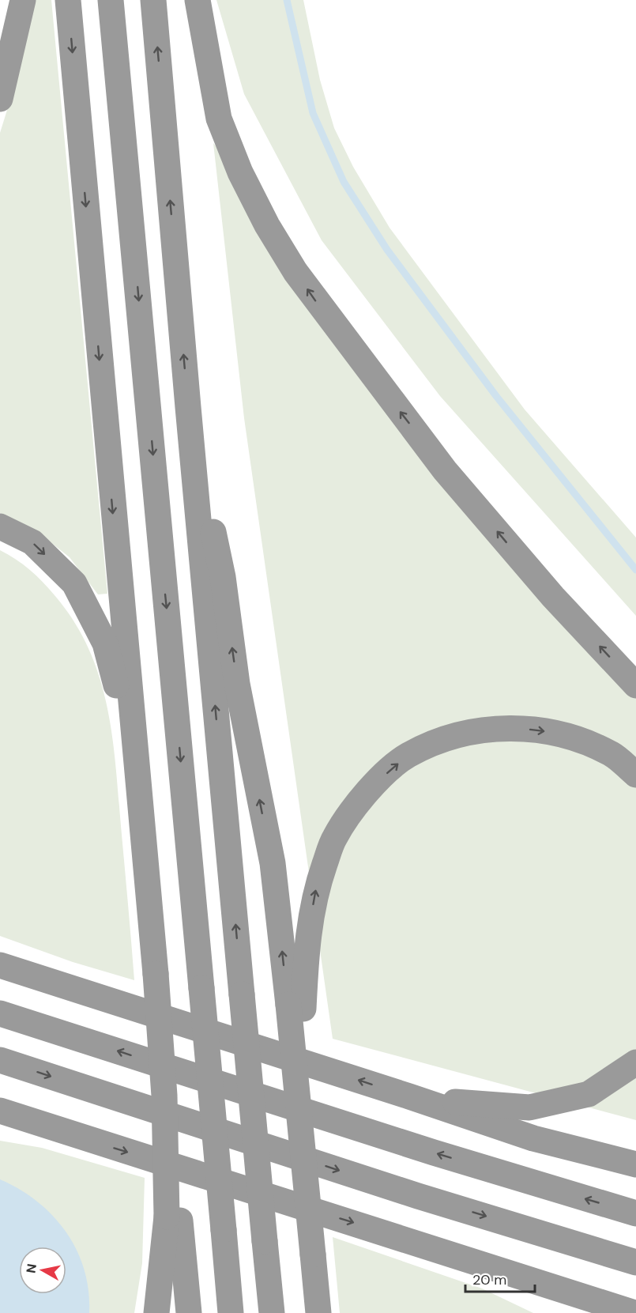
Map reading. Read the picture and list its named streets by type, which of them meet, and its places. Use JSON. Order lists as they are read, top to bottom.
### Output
{
  "scale_bar": "20 m",
  "north": "left"
}
